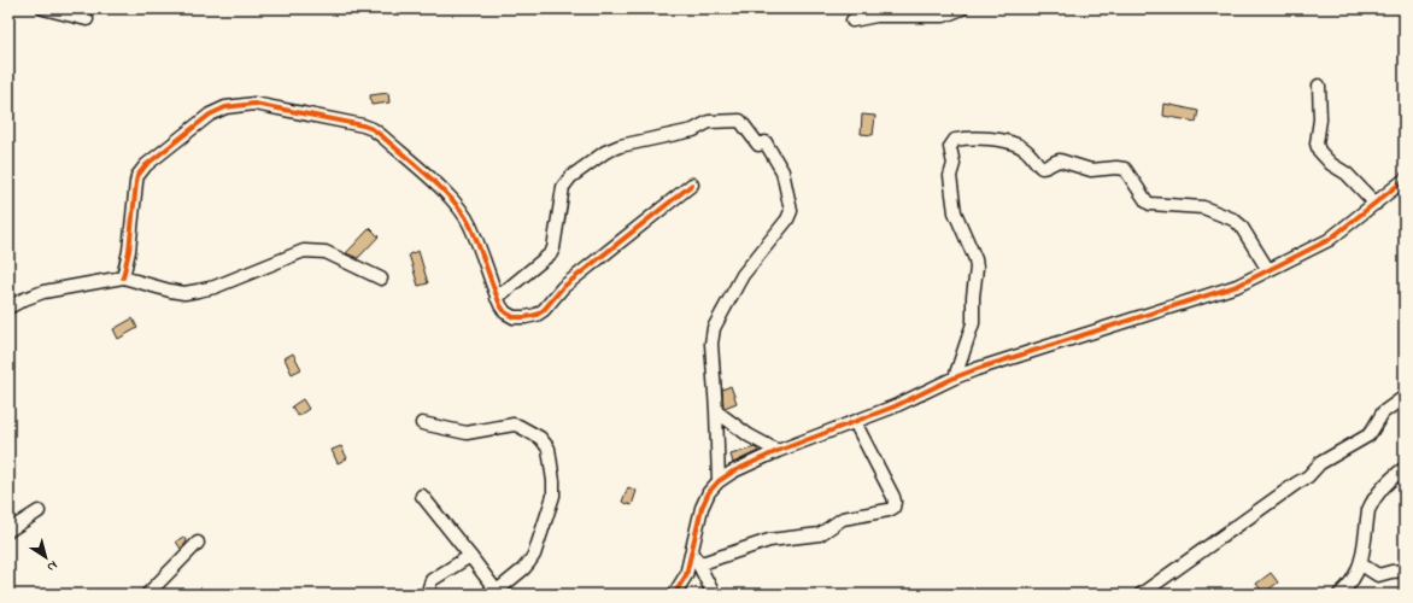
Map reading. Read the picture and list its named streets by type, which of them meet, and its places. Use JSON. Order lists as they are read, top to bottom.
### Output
{
  "north": "bottom right"
}
